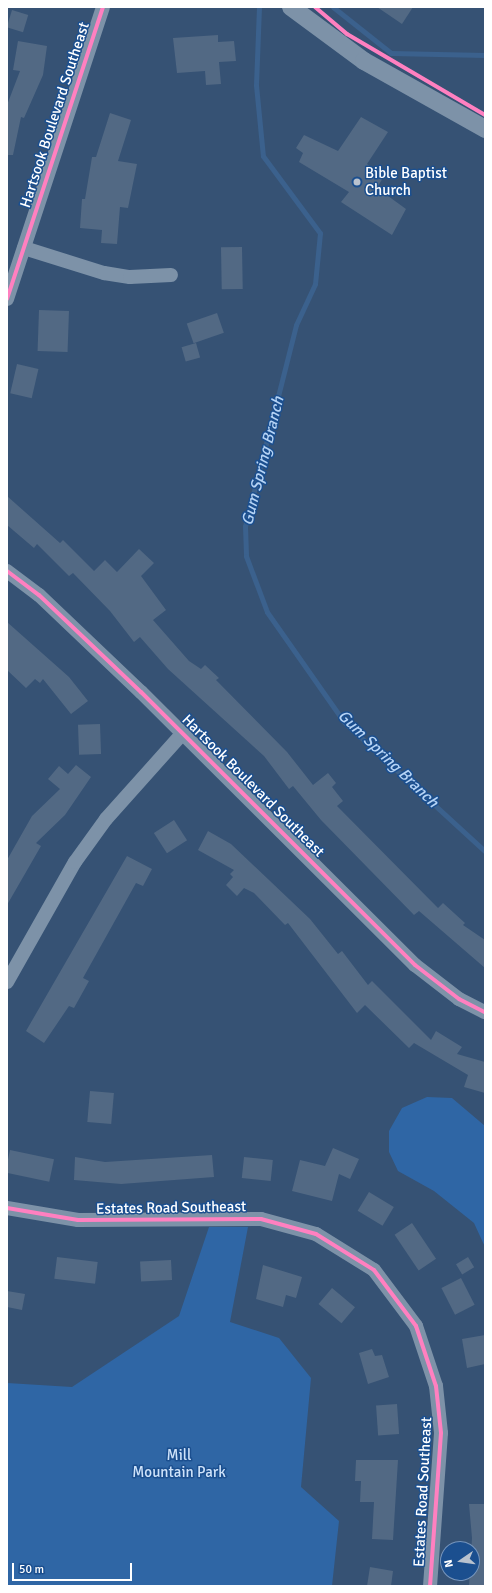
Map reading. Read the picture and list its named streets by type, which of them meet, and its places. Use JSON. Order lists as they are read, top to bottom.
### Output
{
  "streets": {
    "street": ["Hartsook Boulevard Southeast", "Estates Road Southeast"]
  },
  "water": ["Gum Spring Branch"],
  "parks": ["Mill Mountain Park"],
  "places": ["Bible Baptist Church"],
  "scale_bar": "50 m",
  "north": "left"
}
